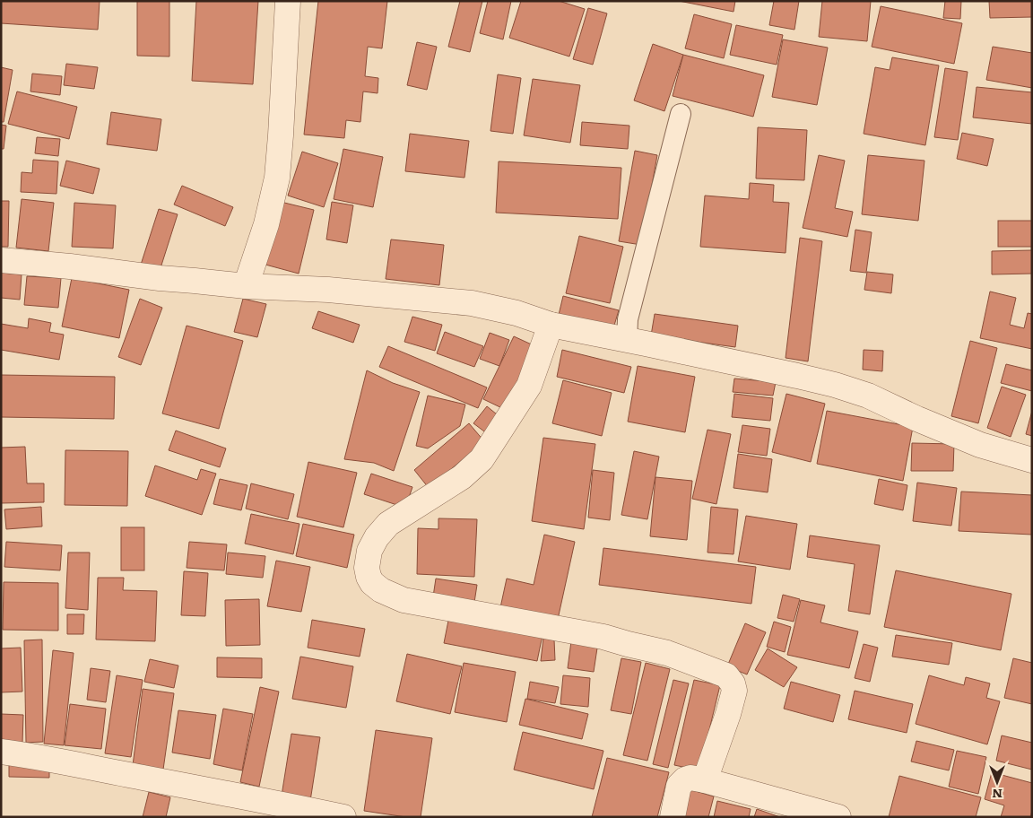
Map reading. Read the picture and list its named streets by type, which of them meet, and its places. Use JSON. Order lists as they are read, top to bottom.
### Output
{
  "north": "bottom"
}
